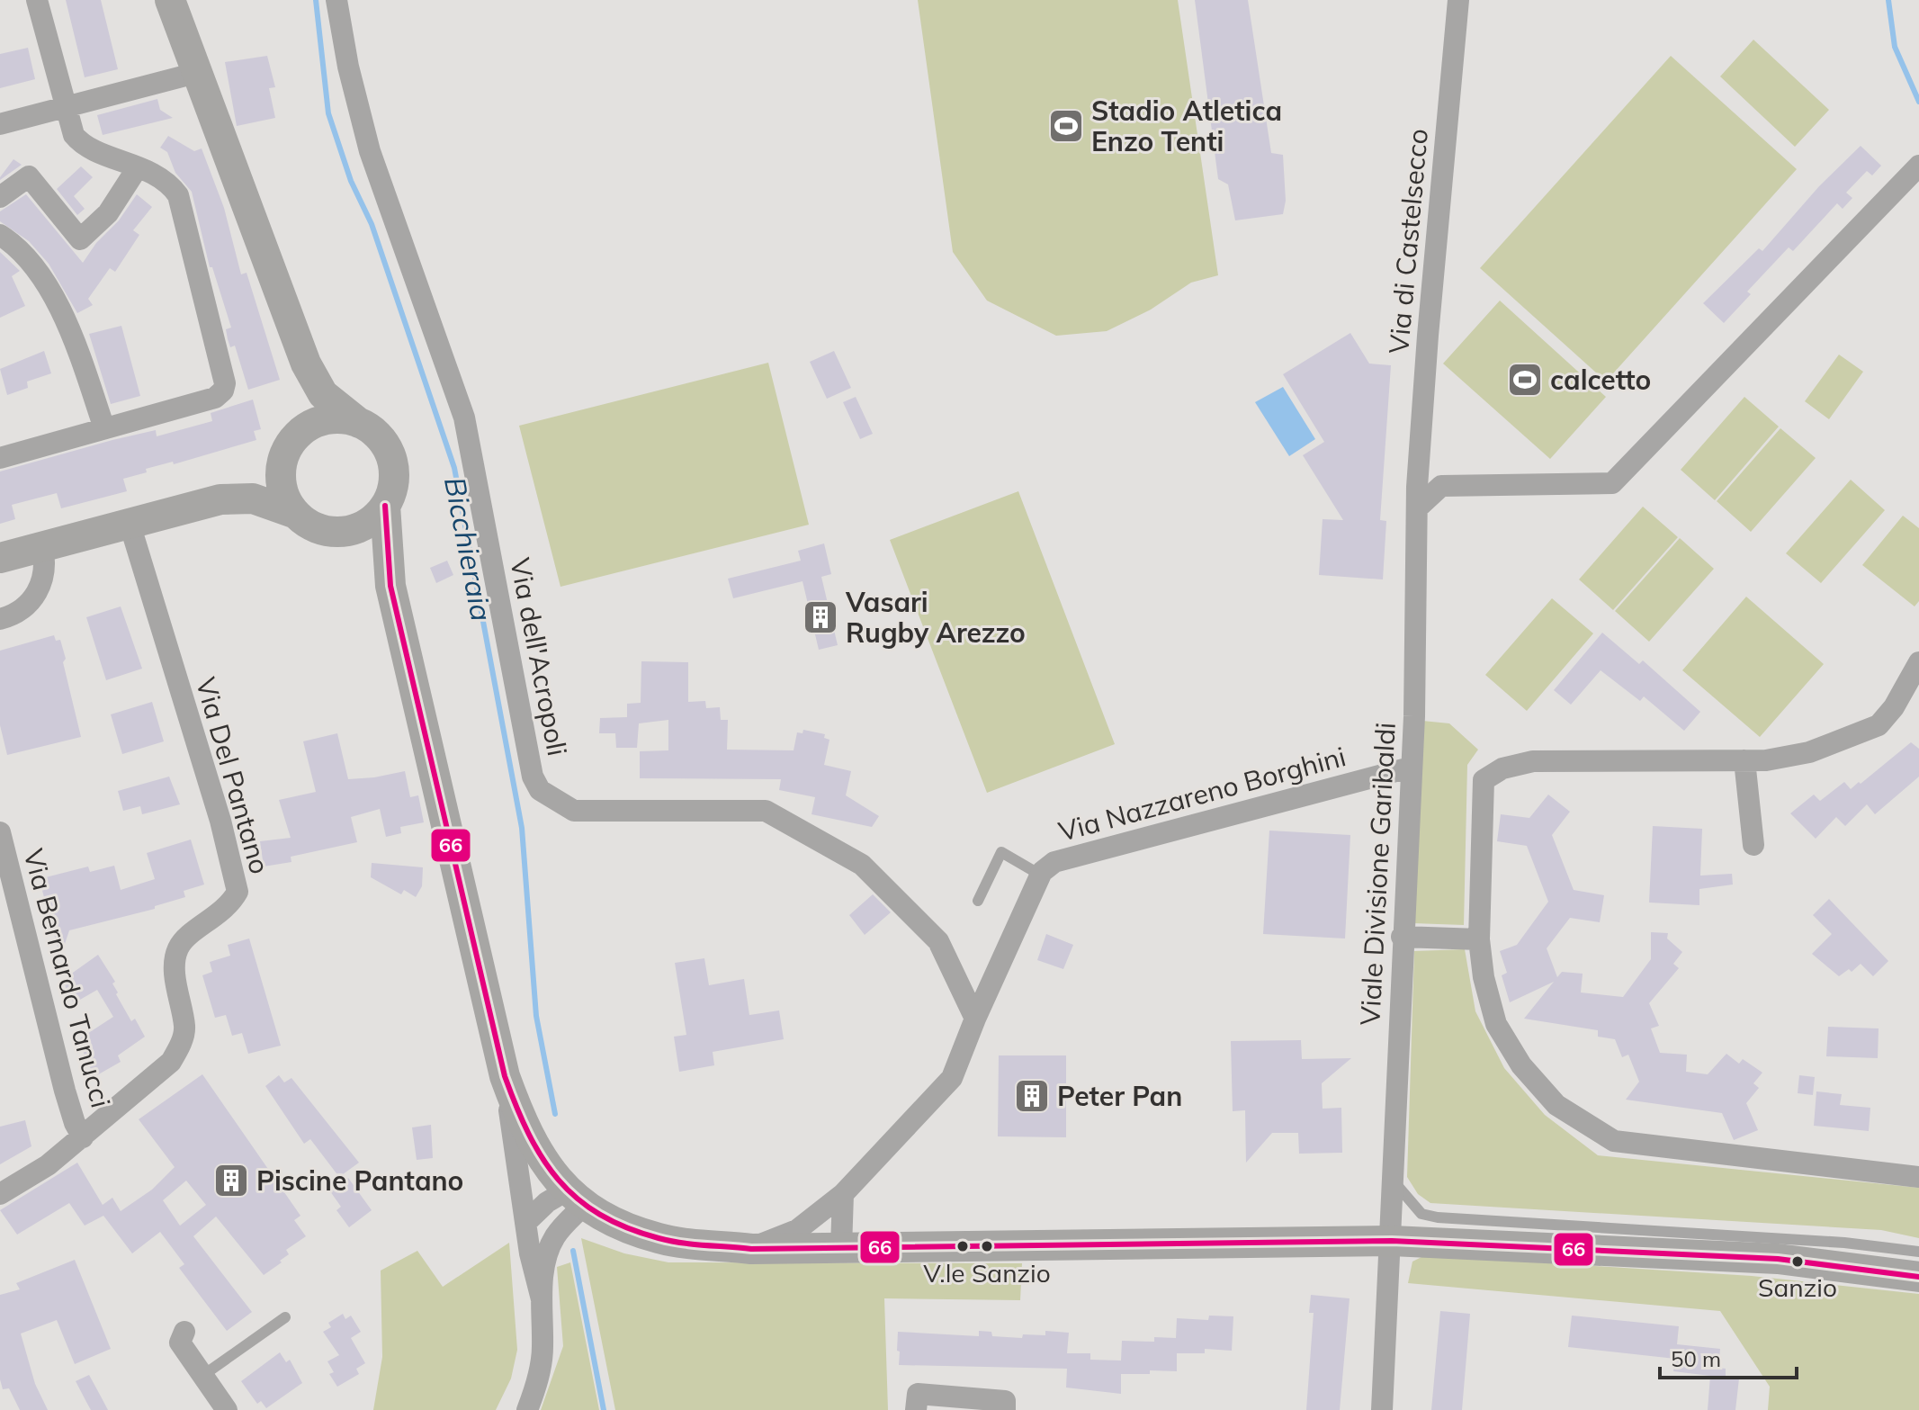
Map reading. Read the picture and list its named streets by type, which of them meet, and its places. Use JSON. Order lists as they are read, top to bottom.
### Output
{
  "streets": {
    "street": [
      "Via di Castelsecco",
      "Via dell'Acropoli",
      "Via Del Pantano",
      "Via Nazzareno Borghini",
      "Viale Divisione Garibaldi",
      "Via Bernardo Tanucci"
    ]
  },
  "crossings": [
    ["Via di Castelsecco", "Viale Divisione Garibaldi"],
    ["Via dell'Acropoli", "Via Nazzareno Borghini"],
    ["Via Del Pantano", "Via Bernardo Tanucci"],
    ["Via Nazzareno Borghini", "Viale Divisione Garibaldi"]
  ],
  "water": ["Bicchieraia"],
  "places": {
    "sports": ["Stadio Atletica Enzo Tenti", "calcetto"],
    "building": ["Vasari Rugby Arezzo", "Peter Pan", "Piscine Pantano"],
    "other": ["V.le Sanzio", "Sanzio"]
  },
  "lines": ["transit line 66"],
  "scale_bar": "50 m"
}
